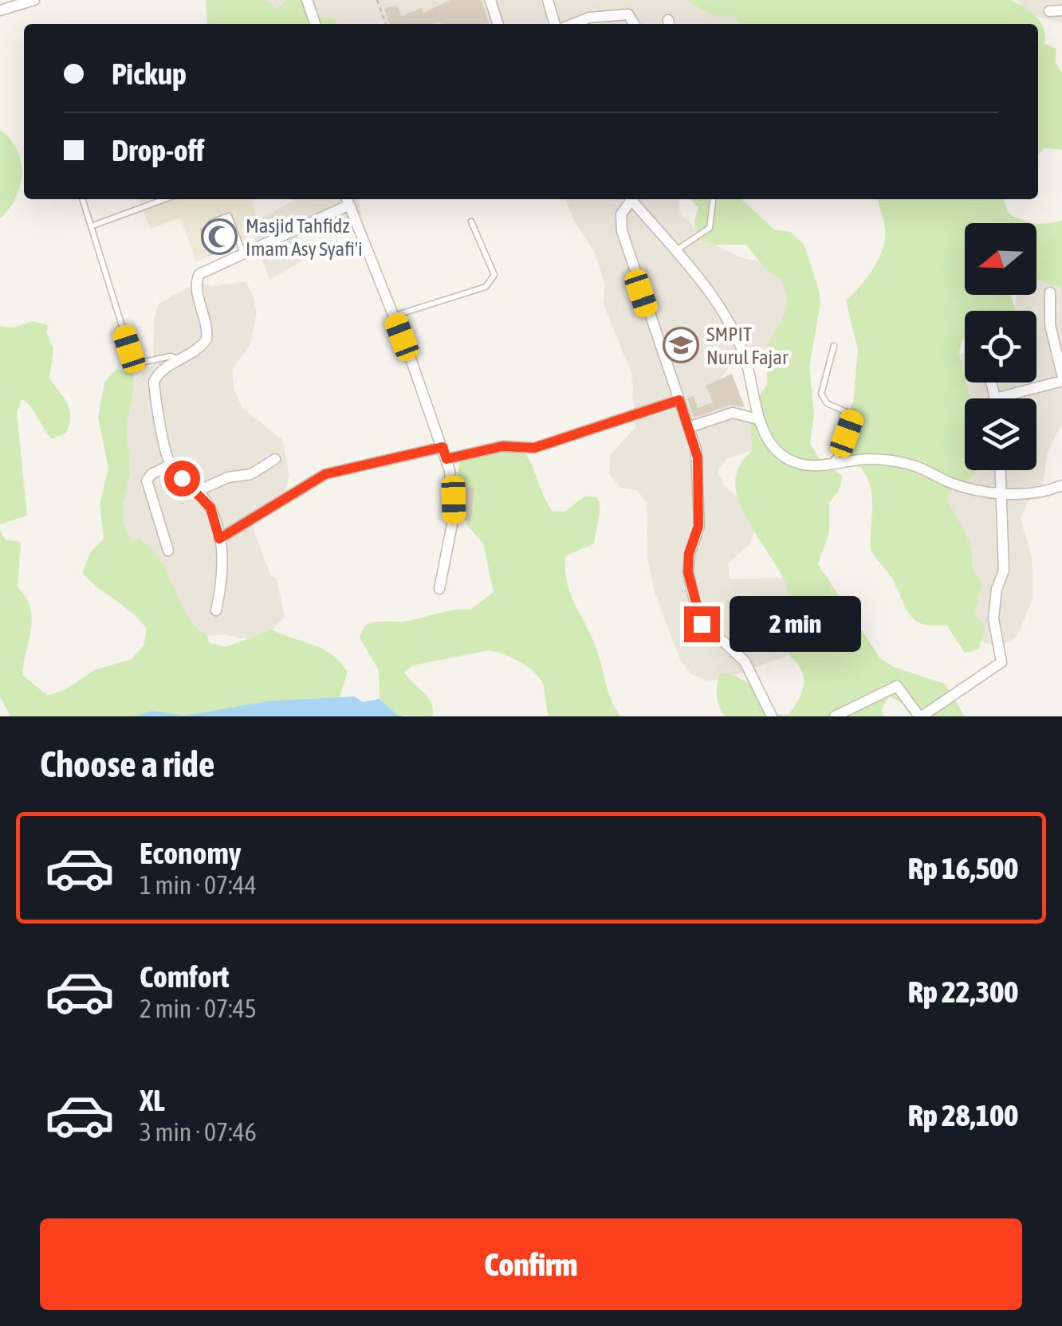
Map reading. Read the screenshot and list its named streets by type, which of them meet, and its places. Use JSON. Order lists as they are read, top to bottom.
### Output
{
  "places": {
    "mosque": ["Masjid Tahfidz Imam Asy Syafi'i"],
    "school or university": ["SMPIT Nurul Fajar"]
  },
  "north": "left",
  "page": {
    "banner": ["Pickup", "Drop-off"],
    "bubble": "2 min",
    "heading": "Choose a ride",
    "list": [
      {
        "name": "Economy",
        "note": "1 min · 07:44",
        "value": "Rp 16,500"
      },
      {
        "name": "Comfort",
        "note": "2 min · 07:45",
        "value": "Rp 22,300"
      },
      {
        "name": "XL",
        "note": "3 min · 07:46",
        "value": "Rp 28,100"
      }
    ],
    "buttons": "Confirm"
  }
}
